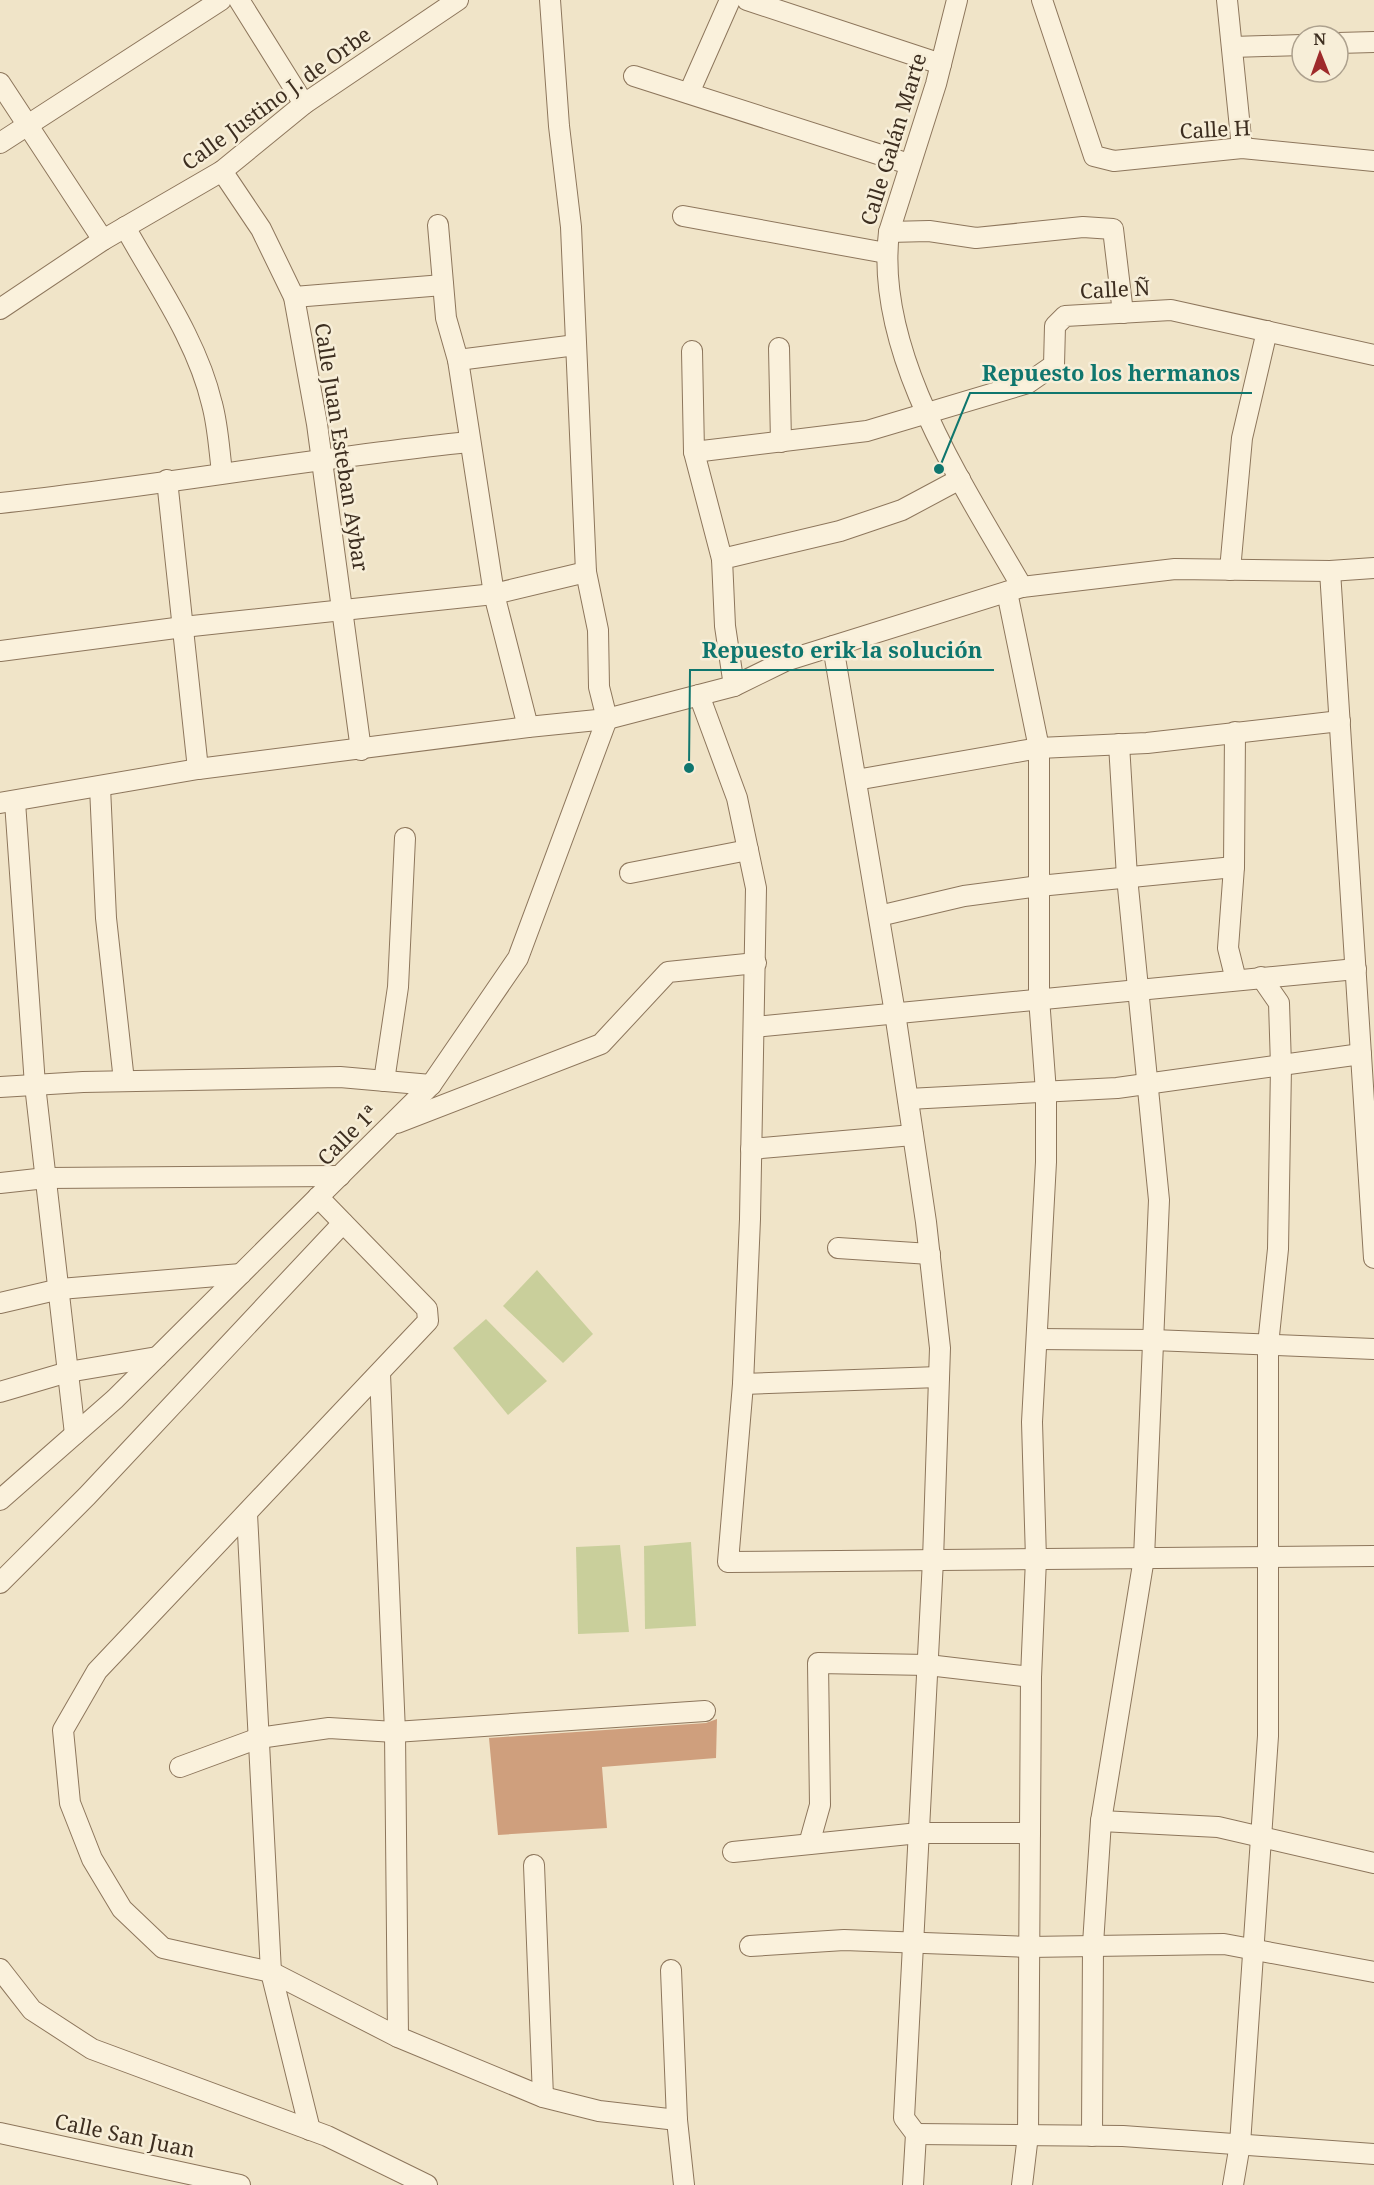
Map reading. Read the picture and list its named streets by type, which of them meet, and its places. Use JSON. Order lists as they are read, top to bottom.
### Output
{
  "streets": {
    "street": [
      "Calle Justino J. de Orbe",
      "Calle H",
      "Calle Galán Marte",
      "Calle Ñ",
      "Calle Juan Esteban Aybar",
      "Calle 1ª",
      "Calle San Juan"
    ]
  },
  "crossings": [
    ["Calle Justino J. de Orbe", "Calle Juan Esteban Aybar"],
    ["Calle Galán Marte", "Calle Ñ"]
  ],
  "places": ["Repuesto los hermanos", "Repuesto erik la solución"],
  "north": "top"
}
